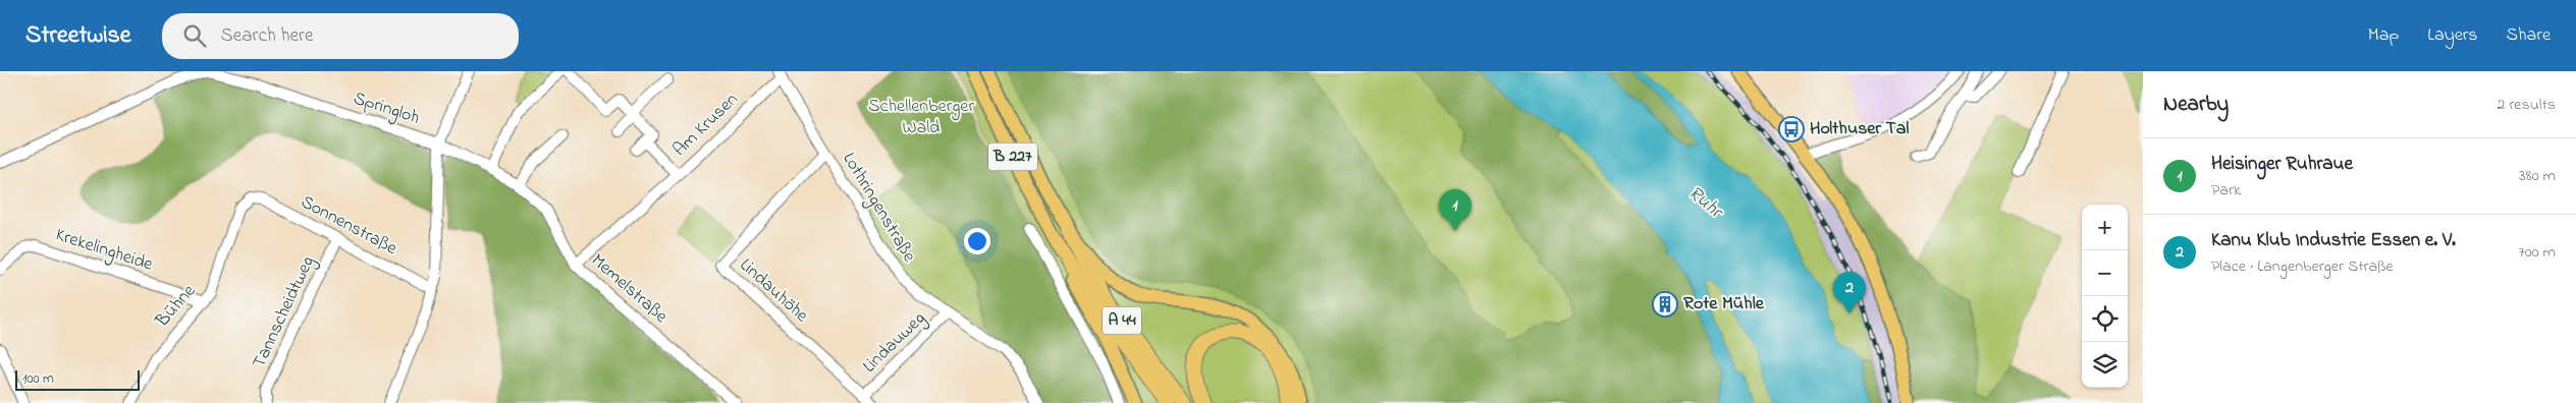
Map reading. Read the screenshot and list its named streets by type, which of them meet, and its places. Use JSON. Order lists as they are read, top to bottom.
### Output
{
  "streets": {
    "highway": ["A 44"],
    "main road": ["B 227"],
    "street": [
      "Springloh",
      "Am Krusen",
      "Lothringenstraße",
      "Sonnenstraße",
      "Krekelingheide",
      "Memelstraße",
      "Lindauhöhe",
      "Bühne",
      "Tannscheidtweg",
      "Lindauweg"
    ]
  },
  "crossings": [
    ["Springloh", "Memelstraße"],
    ["Am Krusen", "Lothringenstraße"],
    ["Am Krusen", "Memelstraße"],
    ["B 227", "A 44"],
    ["Lothringenstraße", "Lindauhöhe"],
    ["Lothringenstraße", "Lindauweg"],
    ["Sonnenstraße", "Bühne"],
    ["Sonnenstraße", "Tannscheidtweg"],
    ["Krekelingheide", "Bühne"],
    ["Lindauhöhe", "Lindauweg"]
  ],
  "water": ["Ruhr"],
  "parks": ["Schellenberger Wald"],
  "places": {
    "bus stop": ["Holthuser Tal"],
    "building": ["Rote Mühle"]
  },
  "scale_bar": "100 m",
  "page": {
    "header": "Streetwise",
    "search": "Search here",
    "nav": ["Map", "Layers", "Share"],
    "heading": ["Nearby", "2 results"],
    "list": [
      {
        "mark": "1",
        "name": "Heisinger Ruhraue",
        "note": "Park",
        "value": "380 m"
      },
      {
        "mark": "2",
        "name": "Kanu Klub Industrie Essen e. V.",
        "note": "Place · Langenberger Straße",
        "value": "700 m"
      }
    ],
    "pins": ["1", "2"],
    "map_buttons": ["+", "−"],
    "scale": "100 m"
  }
}
